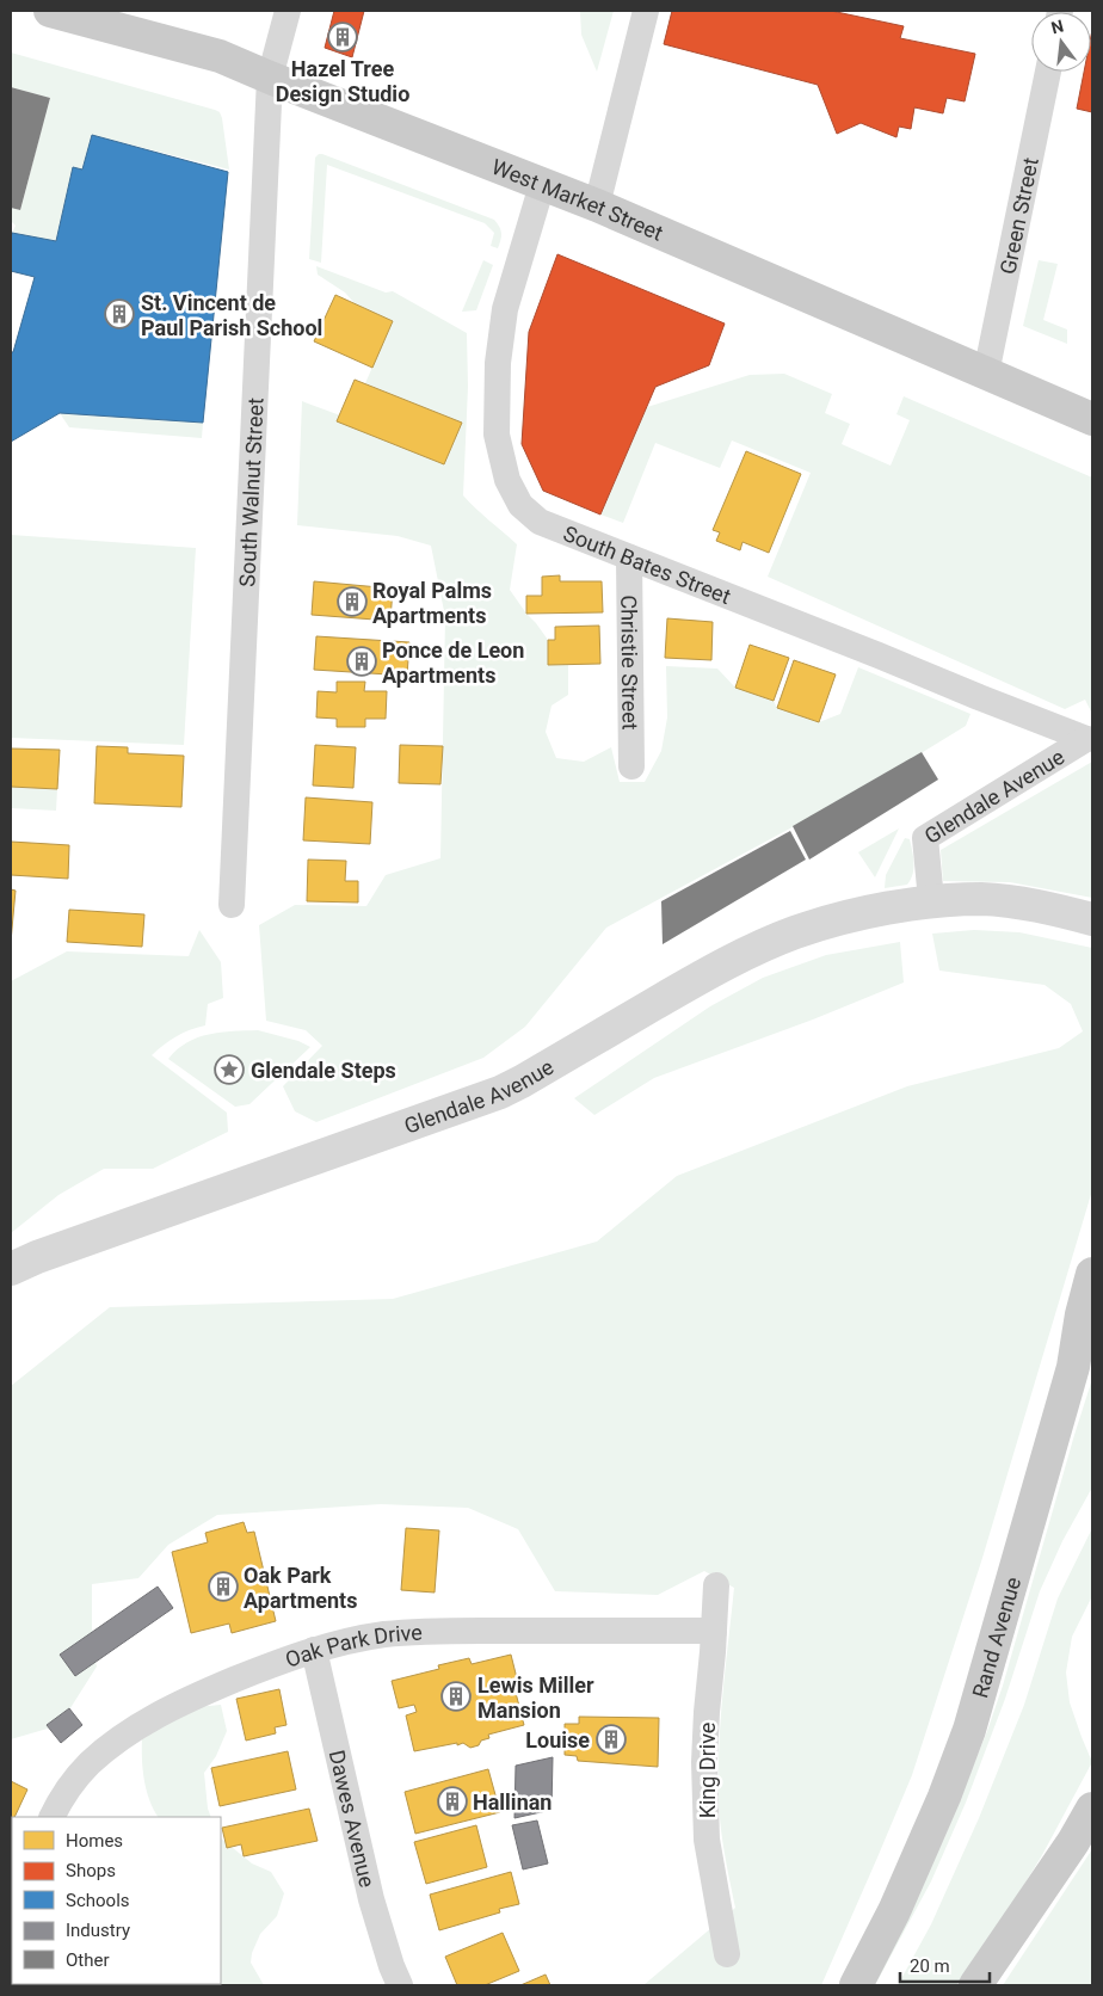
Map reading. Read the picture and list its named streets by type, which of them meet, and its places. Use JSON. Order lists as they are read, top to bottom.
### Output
{
  "streets": {
    "main road": ["West Market Street", "Rand Avenue"],
    "street": [
      "Green Street",
      "South Walnut Street",
      "South Bates Street",
      "Christie Street",
      "Glendale Avenue",
      "Oak Park Drive",
      "King Drive",
      "Dawes Avenue"
    ]
  },
  "crossings": [
    ["West Market Street", "Green Street"],
    ["West Market Street", "South Walnut Street"],
    ["West Market Street", "South Bates Street"],
    ["South Bates Street", "Christie Street"],
    ["South Bates Street", "Glendale Avenue"],
    ["Oak Park Drive", "King Drive"],
    ["Oak Park Drive", "Dawes Avenue"]
  ],
  "places": {
    "building": [
      "Hazel Tree Design Studio",
      "St. Vincent de Paul Parish School",
      "Royal Palms Apartments",
      "Ponce de Leon Apartments",
      "Oak Park Apartments",
      "Lewis Miller Mansion",
      "Louise",
      "Hallinan"
    ],
    "place": ["Glendale Steps"]
  },
  "legend": [
    "Homes",
    "Shops",
    "Schools",
    "Industry",
    "Other"
  ],
  "scale_bar": "20 m",
  "north": "top"
}
